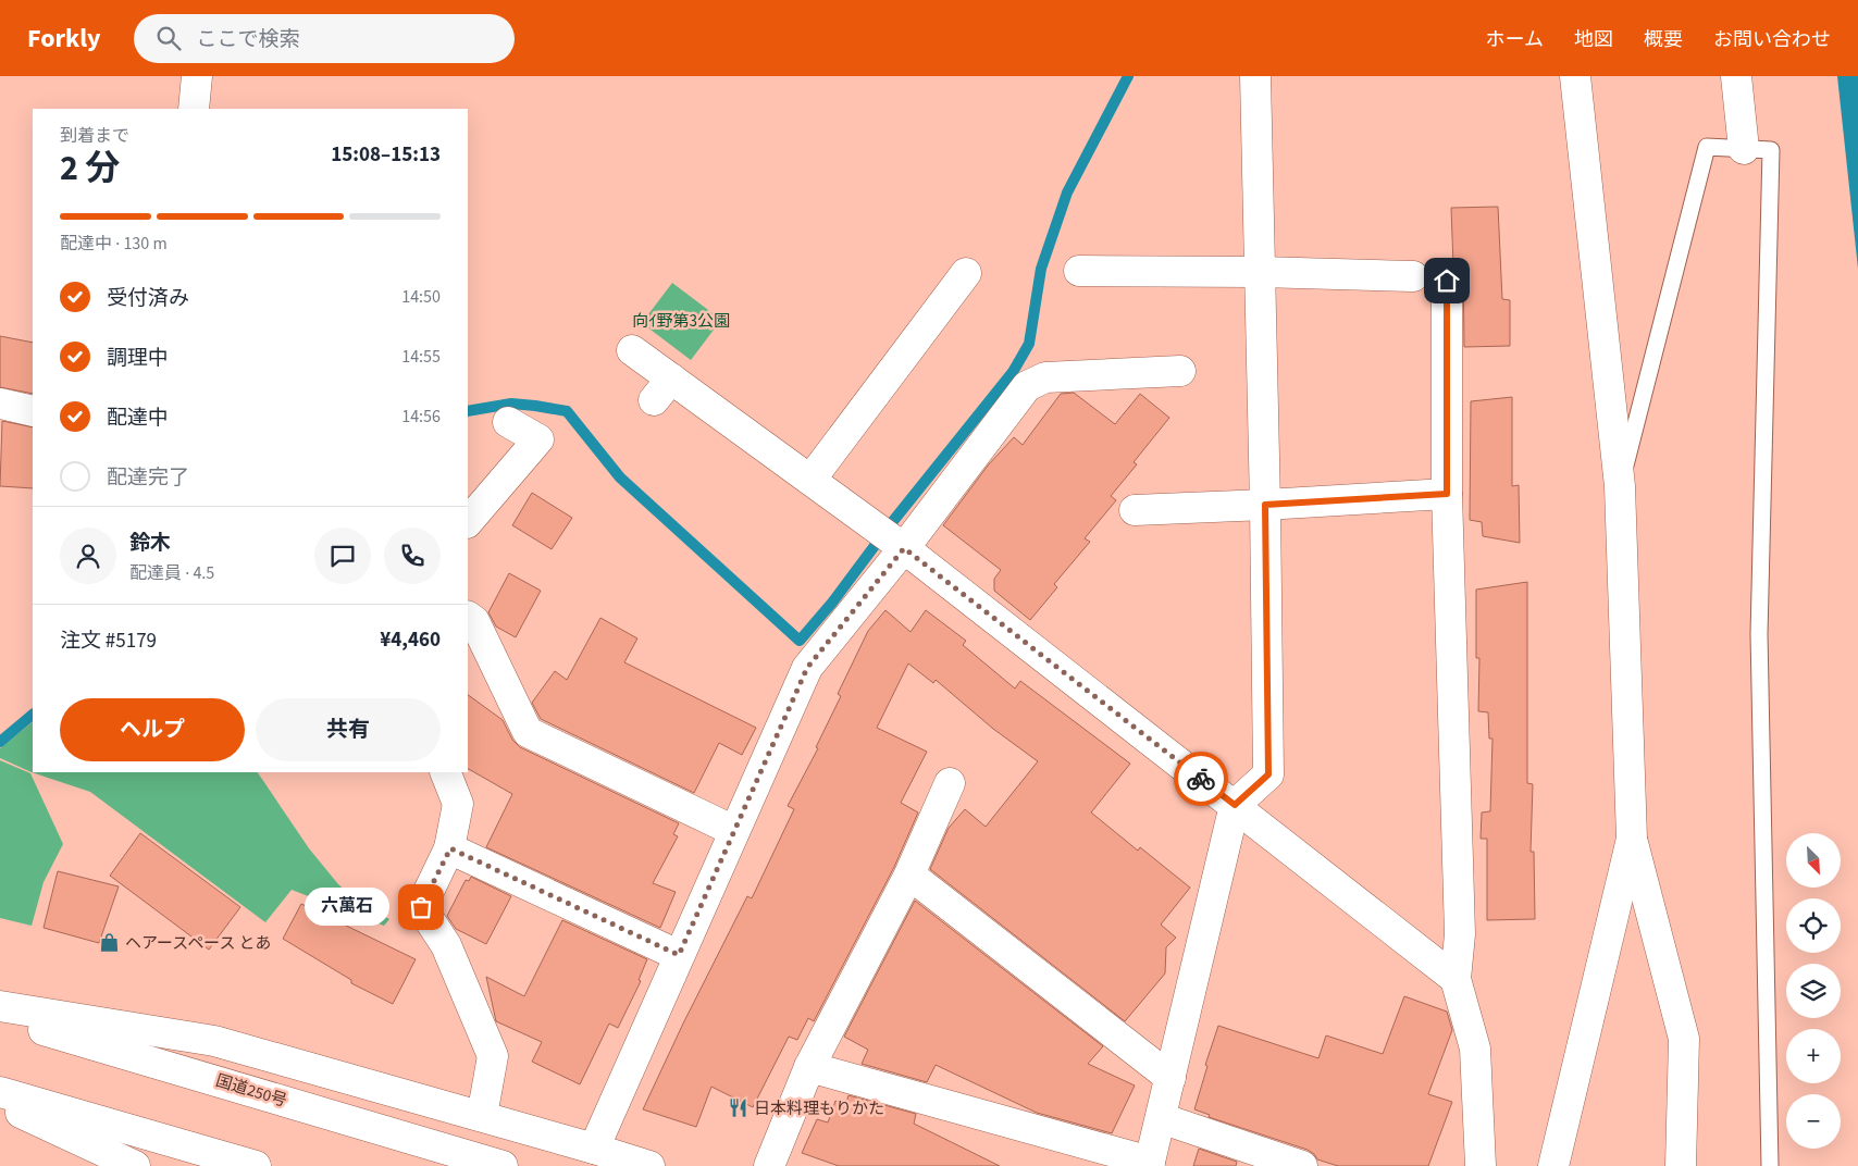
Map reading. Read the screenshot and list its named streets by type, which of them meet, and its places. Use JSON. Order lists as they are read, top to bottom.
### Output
{
  "streets": {
    "main road": ["国道250号"]
  },
  "parks": ["向ｲ野第3公園"],
  "places": {
    "other": ["六萬石"],
    "shop": ["ヘアースペース とあ"],
    "restaurant": ["日本料理もりかた"]
  },
  "north": "bottom right",
  "page": {
    "header": "Forkly",
    "search": "ここで検索",
    "nav": [
      "ホーム",
      "地図",
      "概要",
      "お問い合わせ"
    ],
    "heading": ["2 分", "到着まで", "15:08–15:13"],
    "panel": [
      "鈴木",
      "配達員 · 4.5",
      "注文 #5179",
      "¥4,460"
    ],
    "bar": "配達中 · 130 m",
    "list": [
      ["受付済み", "14:50"],
      ["調理中", "14:55"],
      ["配達中", "14:56"],
      "配達完了"
    ],
    "buttons": ["ヘルプ", "共有"],
    "map_buttons": ["+", "−"],
    "bubble": "六萬石"
  }
}
